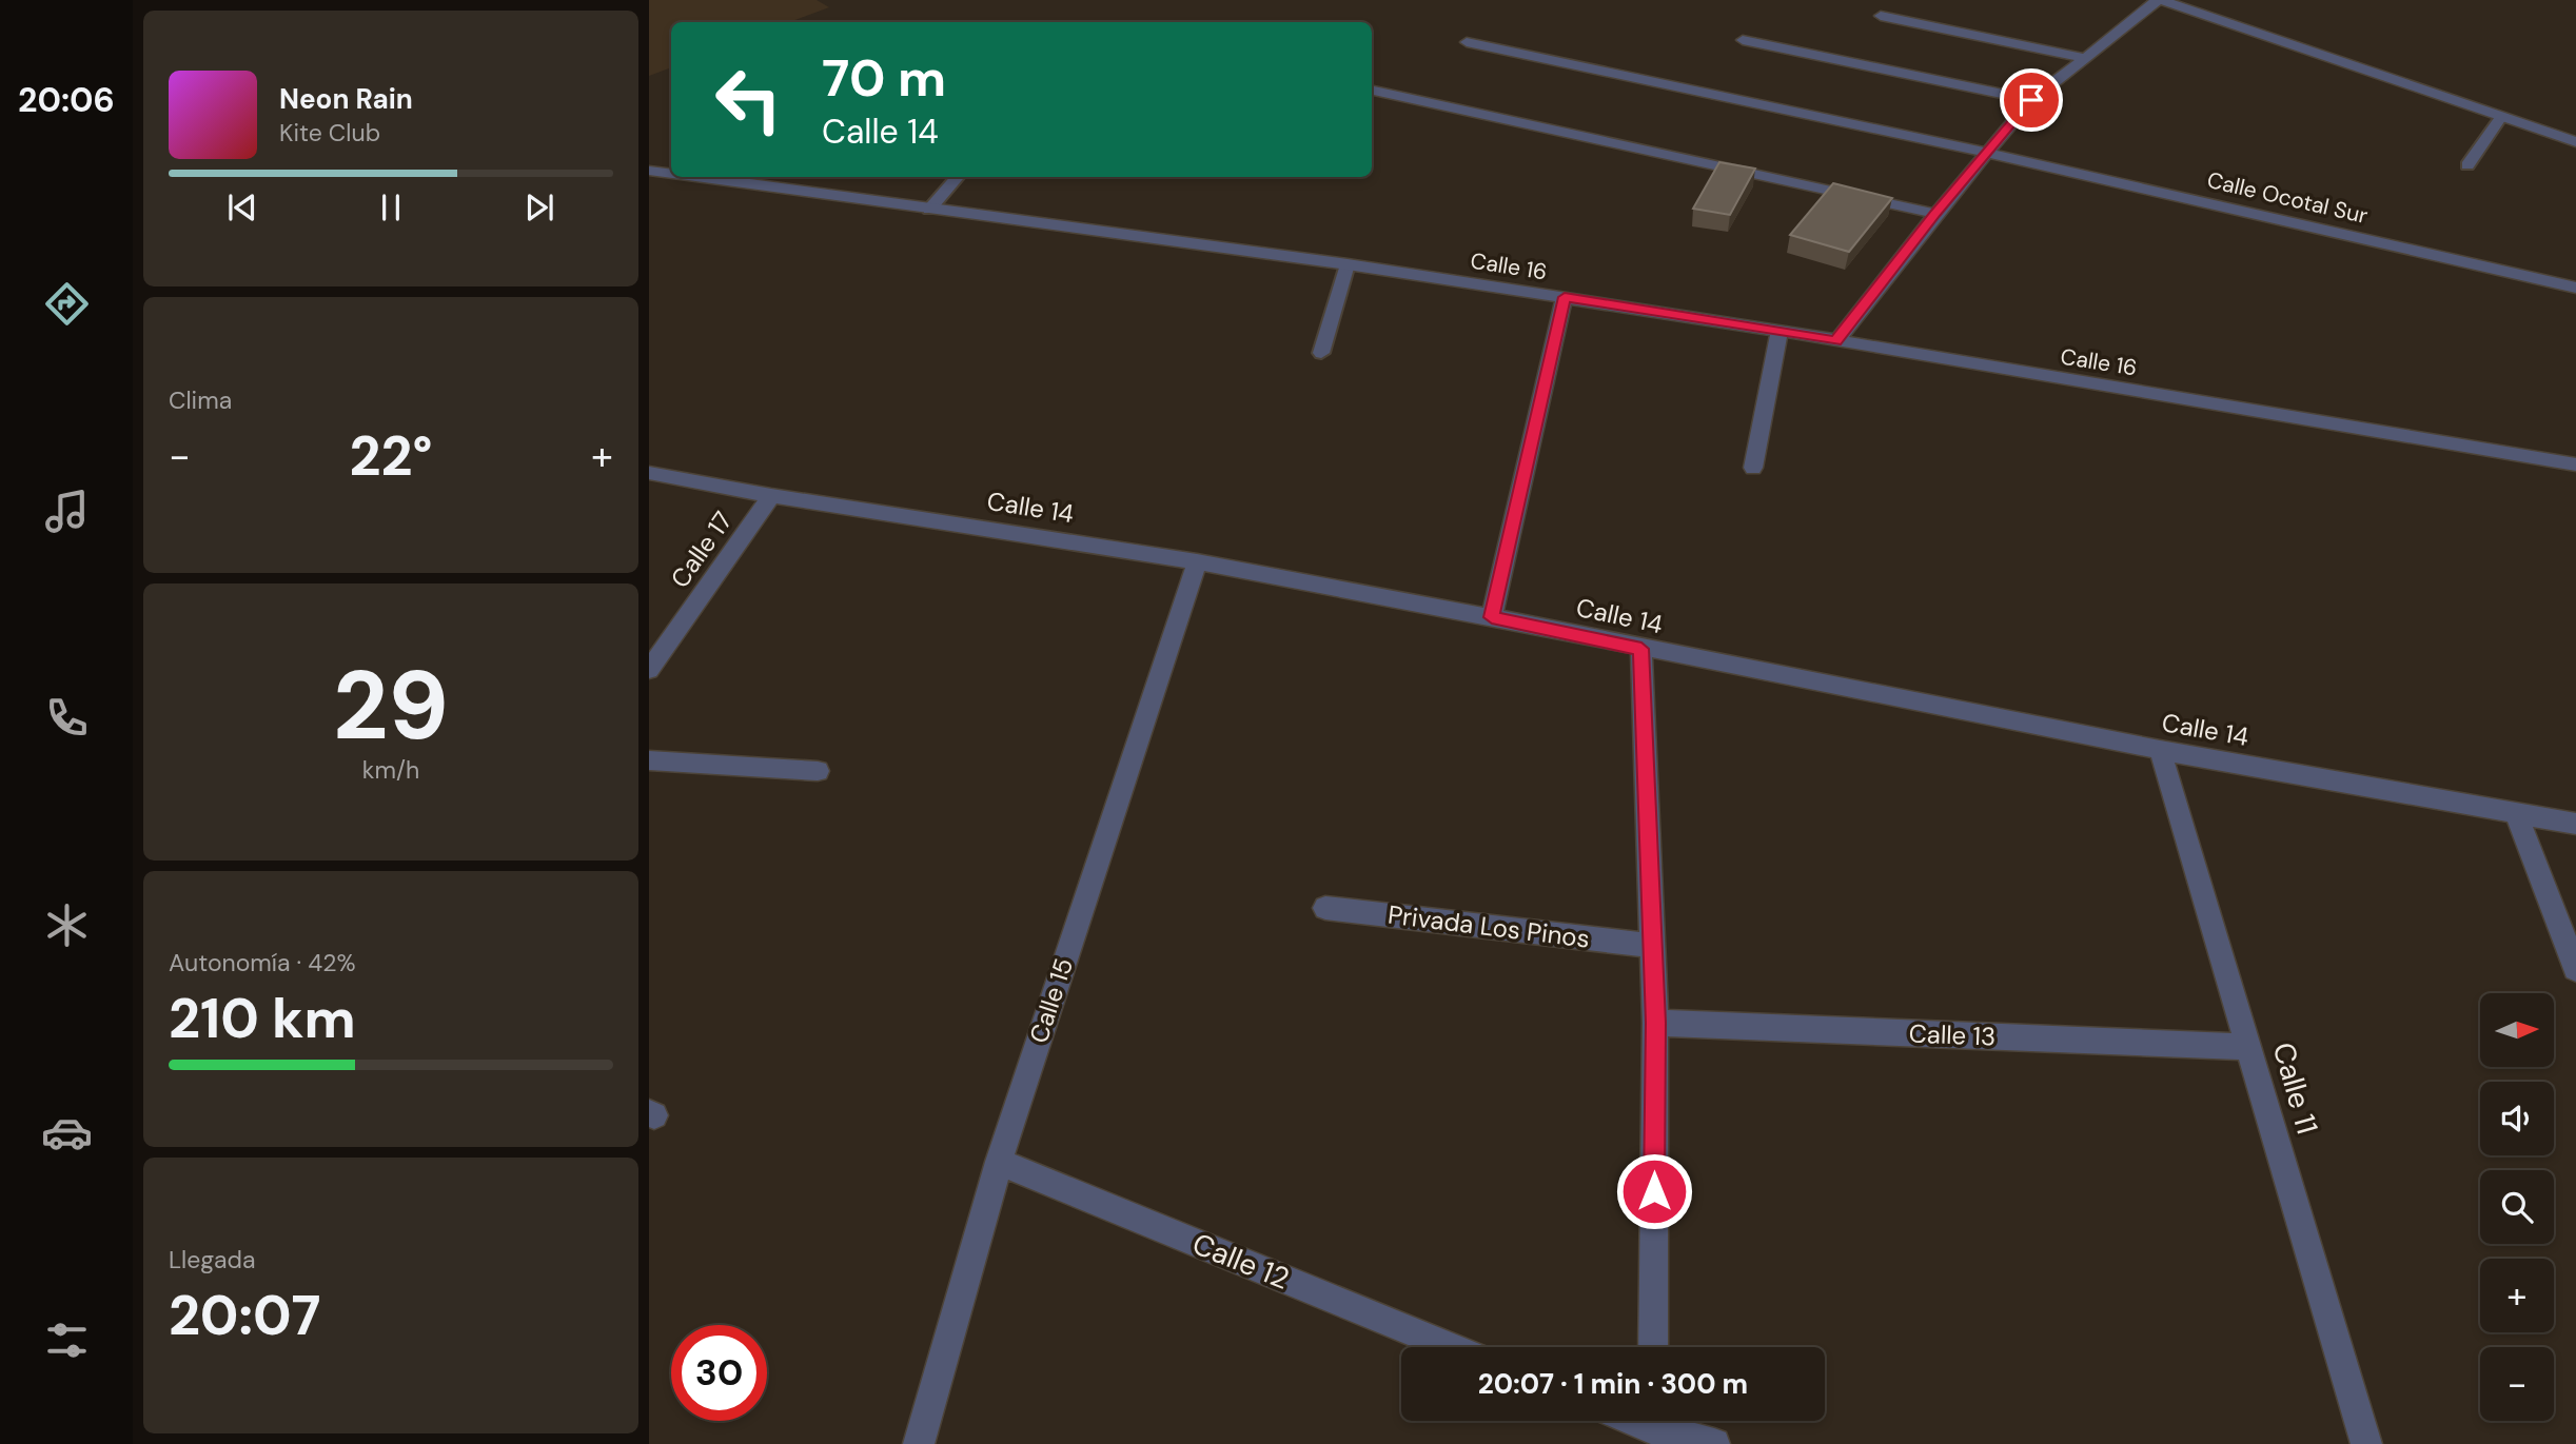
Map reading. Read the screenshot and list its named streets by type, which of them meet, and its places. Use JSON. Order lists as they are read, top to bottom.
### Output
{
  "streets": {
    "street": [
      "Calle Ocotal Sur",
      "Calle 16",
      "Calle 14",
      "Calle 17",
      "Privada Los Pinos",
      "Calle 15",
      "Calle 13",
      "Calle 11",
      "Calle 12"
    ]
  },
  "crossings": [
    ["Calle 14", "Calle 17"],
    ["Calle 14", "Calle 15"],
    ["Calle 14", "Calle 11"],
    ["Calle 15", "Calle 12"],
    ["Calle 13", "Calle 11"]
  ],
  "north": "right",
  "page": {
    "tabs": "20:06",
    "turn": ["70 m", "Calle 14"],
    "song": ["Neon Rain", "Kite Club"],
    "tile": [
      "Clima",
      ["29", "km/h"],
      ["Autonomía · 42%", "210 km"],
      ["Llegada", "20:07"]
    ],
    "heat": ["−", "22°", "+"],
    "map_buttons": ["+", "−"],
    "limit": "30",
    "trip": "20:07 · 1 min · 300 m"
  }
}
